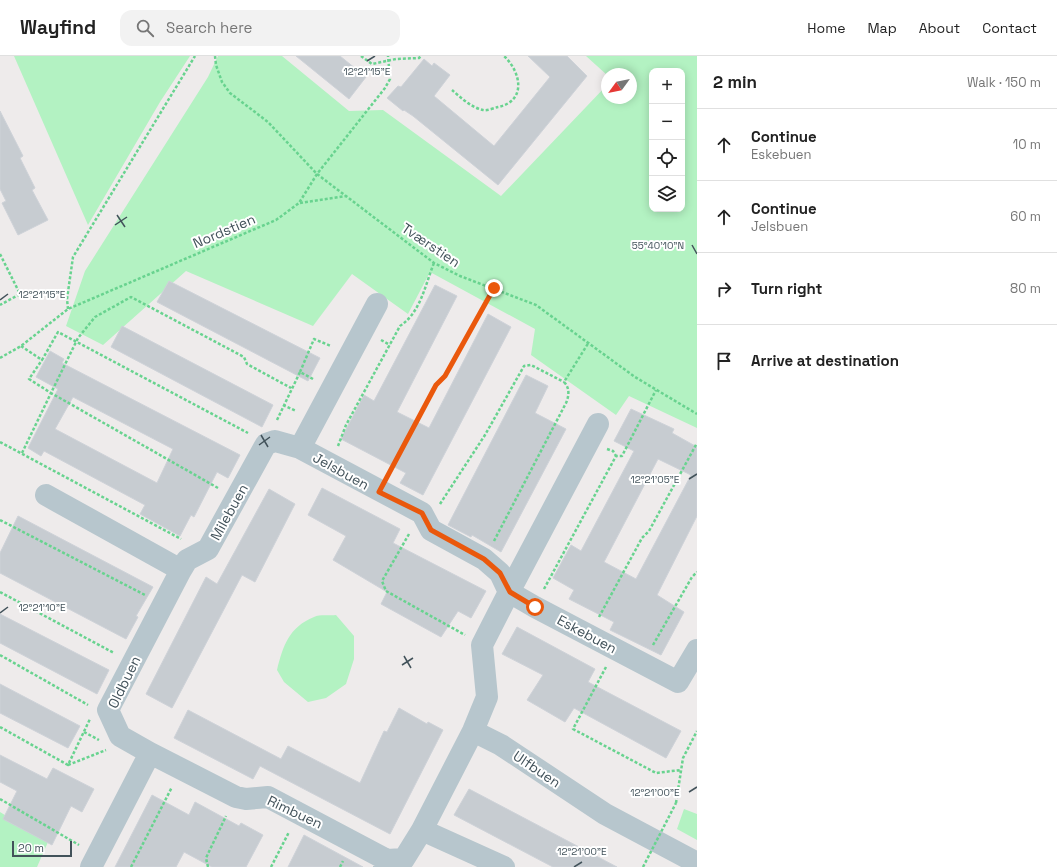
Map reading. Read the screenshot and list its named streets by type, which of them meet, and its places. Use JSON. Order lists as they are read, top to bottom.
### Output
{
  "streets": {
    "street": [
      "Jelsbuen",
      "Milebuen",
      "Eskebuen",
      "Oldbuen",
      "Ulfbuen",
      "Rimbuen"
    ],
    "path": ["Nordstien", "Tværstien"]
  },
  "crossings": [
    ["Nordstien", "Tværstien"],
    ["Jelsbuen", "Eskebuen"],
    ["Milebuen", "Oldbuen"],
    ["Oldbuen", "Rimbuen"]
  ],
  "scale_bar": "20 m",
  "north": "bottom left",
  "page": {
    "header": "Wayfind",
    "search": "Search here",
    "nav": [
      "Home",
      "Map",
      "About",
      "Contact"
    ],
    "heading": ["2 min", "Walk · 150 m"],
    "map_buttons": ["+", "−"],
    "list": [
      ["Continue", "Eskebuen", "10 m"],
      ["Continue", "Jelsbuen", "60 m"],
      ["Turn right", "80 m"],
      "Arrive at destination"
    ],
    "scale": "20 m"
  },
  "coordinates": [
    "12°21'15\"E",
    "55°40'10\"N",
    "12°21'05\"E",
    "12°21'10\"E",
    "12°21'00\"E"
  ]
}
